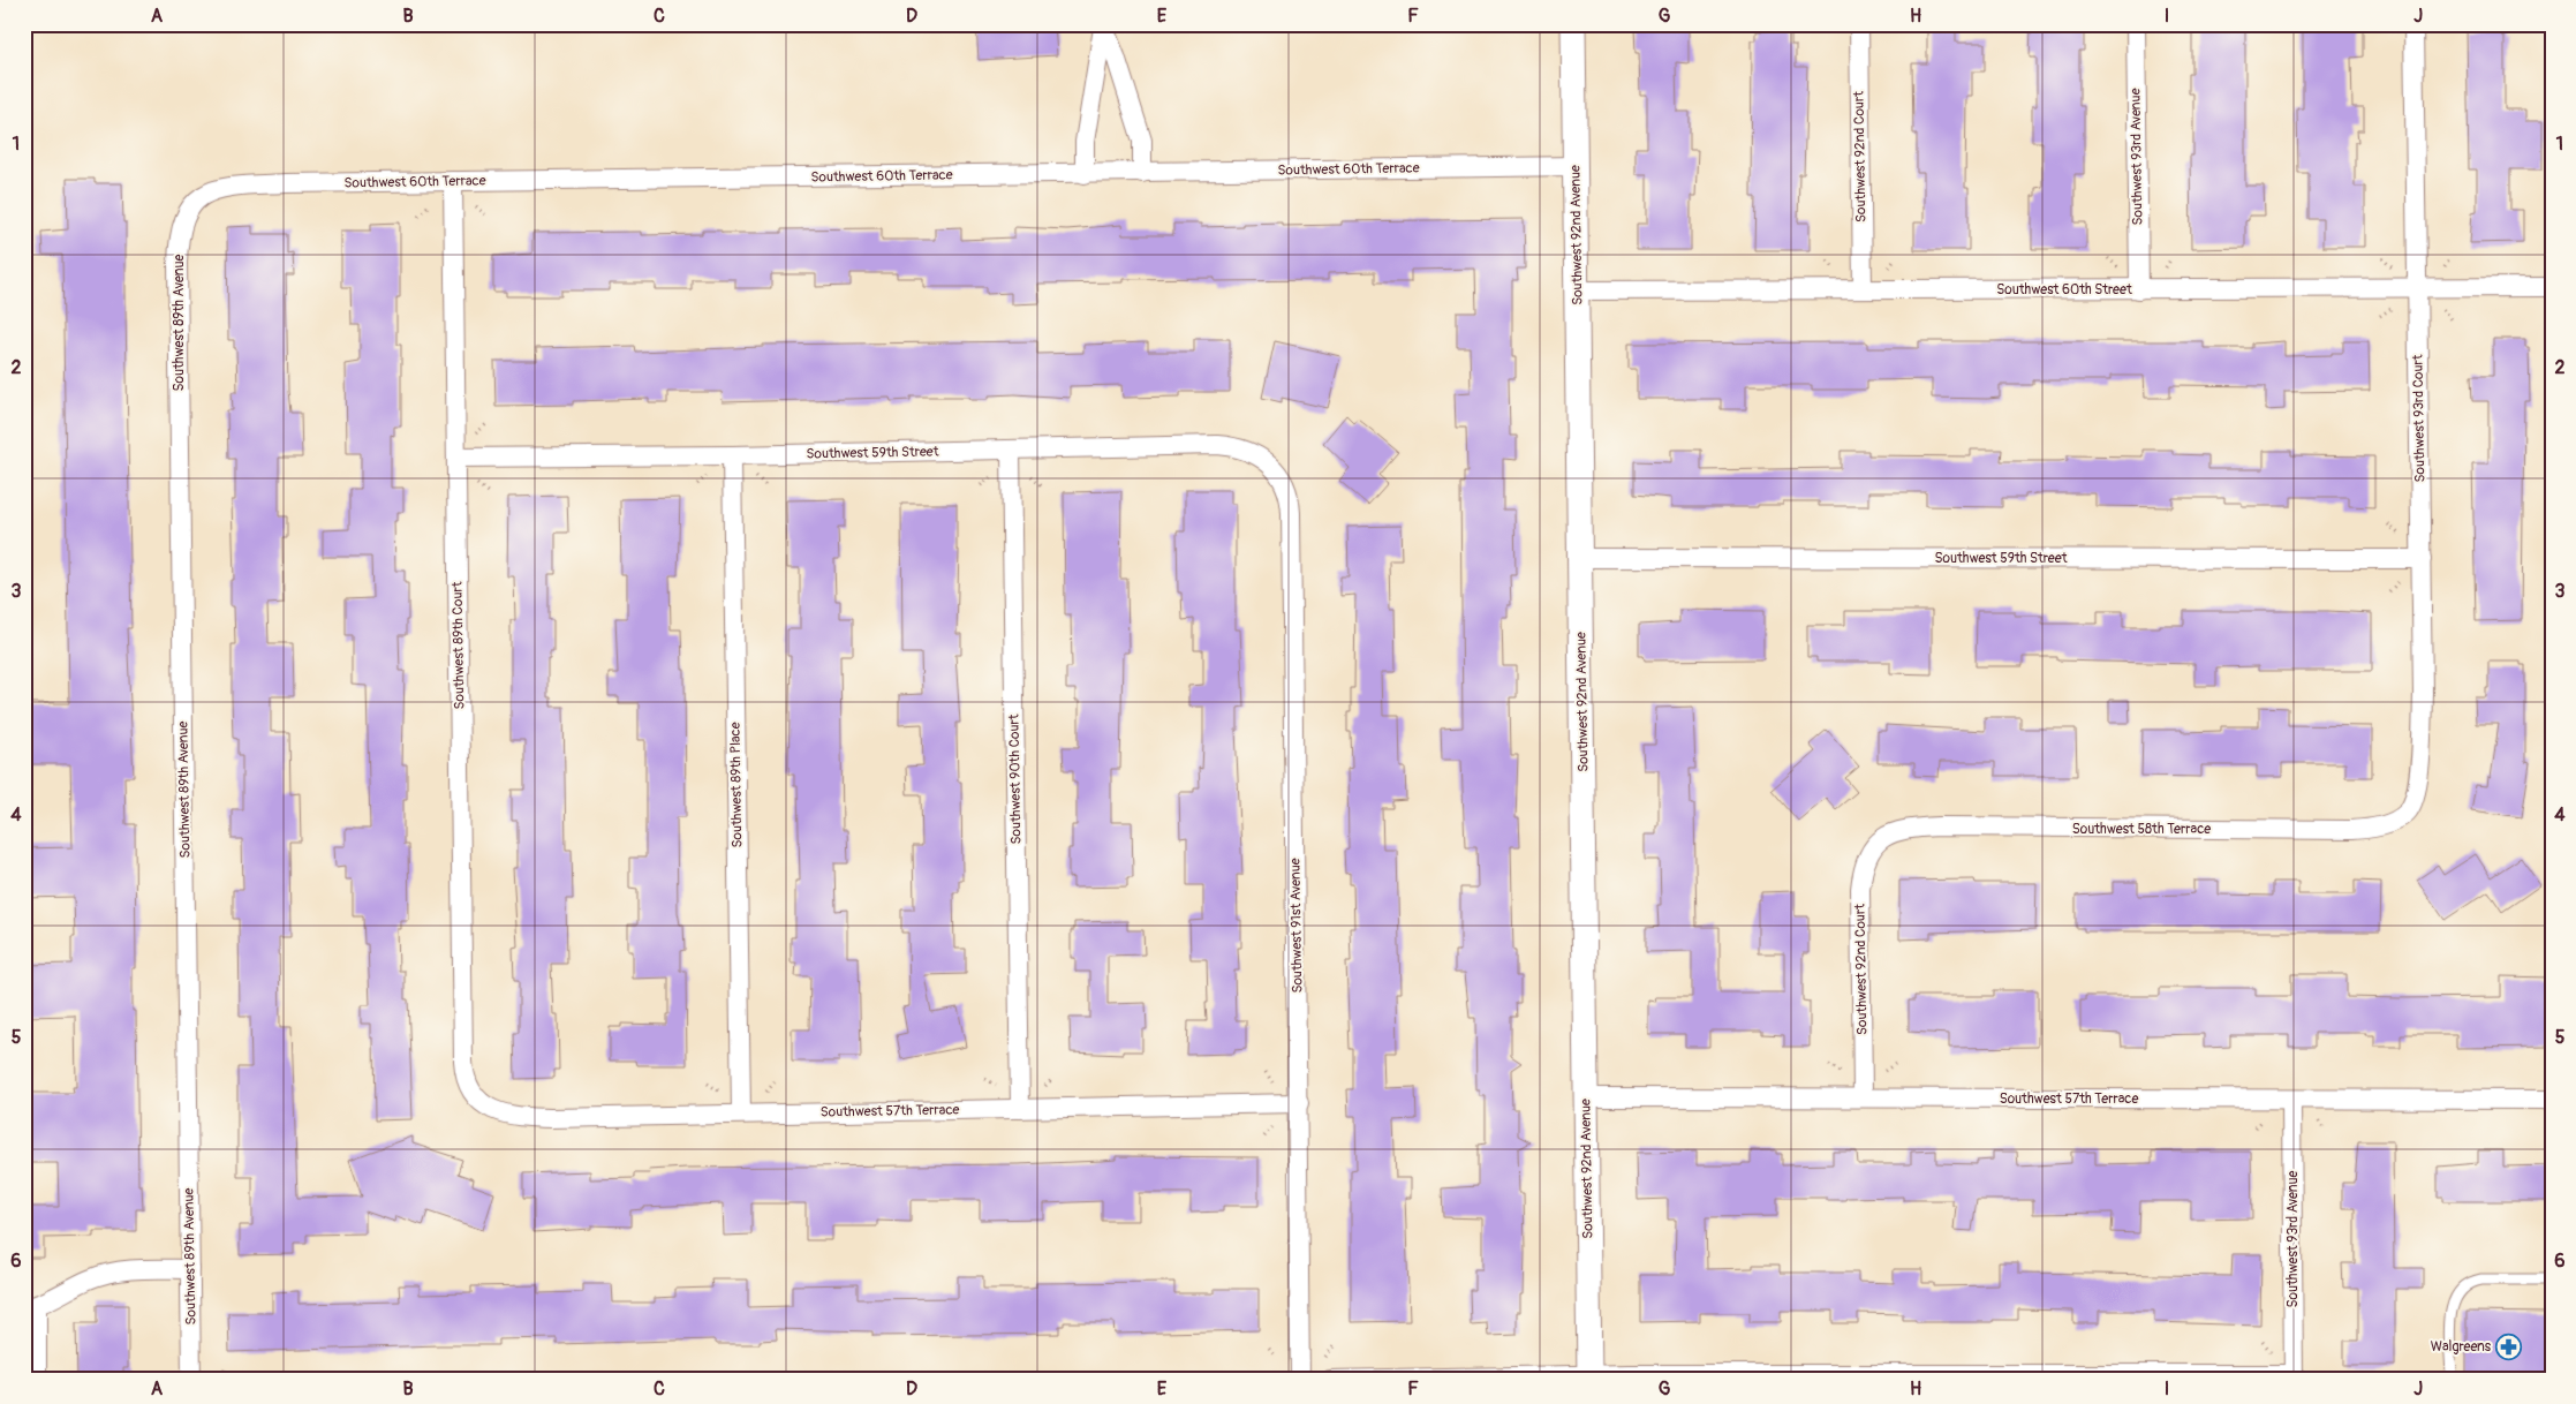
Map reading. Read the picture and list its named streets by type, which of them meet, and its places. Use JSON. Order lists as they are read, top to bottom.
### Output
{
  "streets": {
    "street": [
      "Southwest 92nd Court",
      "Southwest 93rd Avenue",
      "Southwest 60th Terrace",
      "Southwest 92nd Avenue",
      "Southwest 60th Street",
      "Southwest 89th Avenue",
      "Southwest 93rd Court",
      "Southwest 59th Street",
      "Southwest 89th Court",
      "Southwest 90th Court",
      "Southwest 89th Place",
      "Southwest 58th Terrace",
      "Southwest 91st Avenue",
      "Southwest 57th Terrace"
    ]
  },
  "crossings": [
    ["Southwest 92nd Court", "Southwest 60th Street"],
    ["Southwest 92nd Court", "Southwest 58th Terrace"],
    ["Southwest 92nd Court", "Southwest 57th Terrace"],
    ["Southwest 93rd Avenue", "Southwest 60th Street"],
    ["Southwest 93rd Avenue", "Southwest 57th Terrace"],
    ["Southwest 60th Terrace", "Southwest 92nd Avenue"],
    ["Southwest 60th Terrace", "Southwest 89th Avenue"],
    ["Southwest 60th Terrace", "Southwest 89th Court"],
    ["Southwest 92nd Avenue", "Southwest 60th Street"],
    ["Southwest 92nd Avenue", "Southwest 59th Street"],
    ["Southwest 92nd Avenue", "Southwest 57th Terrace"],
    ["Southwest 60th Street", "Southwest 93rd Court"],
    ["Southwest 93rd Court", "Southwest 59th Street"],
    ["Southwest 93rd Court", "Southwest 58th Terrace"],
    ["Southwest 59th Street", "Southwest 89th Court"],
    ["Southwest 59th Street", "Southwest 90th Court"],
    ["Southwest 59th Street", "Southwest 89th Place"],
    ["Southwest 59th Street", "Southwest 91st Avenue"],
    ["Southwest 89th Court", "Southwest 57th Terrace"],
    ["Southwest 90th Court", "Southwest 57th Terrace"],
    ["Southwest 89th Place", "Southwest 57th Terrace"],
    ["Southwest 91st Avenue", "Southwest 57th Terrace"]
  ],
  "places": {
    "pharmacy": ["Walgreens"]
  },
  "grid": {
    "columns": [
      "A",
      "B",
      "C",
      "D",
      "E",
      "F",
      "G",
      "H",
      "I",
      "J"
    ],
    "rows": [
      "1",
      "2",
      "3",
      "4",
      "5",
      "6"
    ]
  }
}
